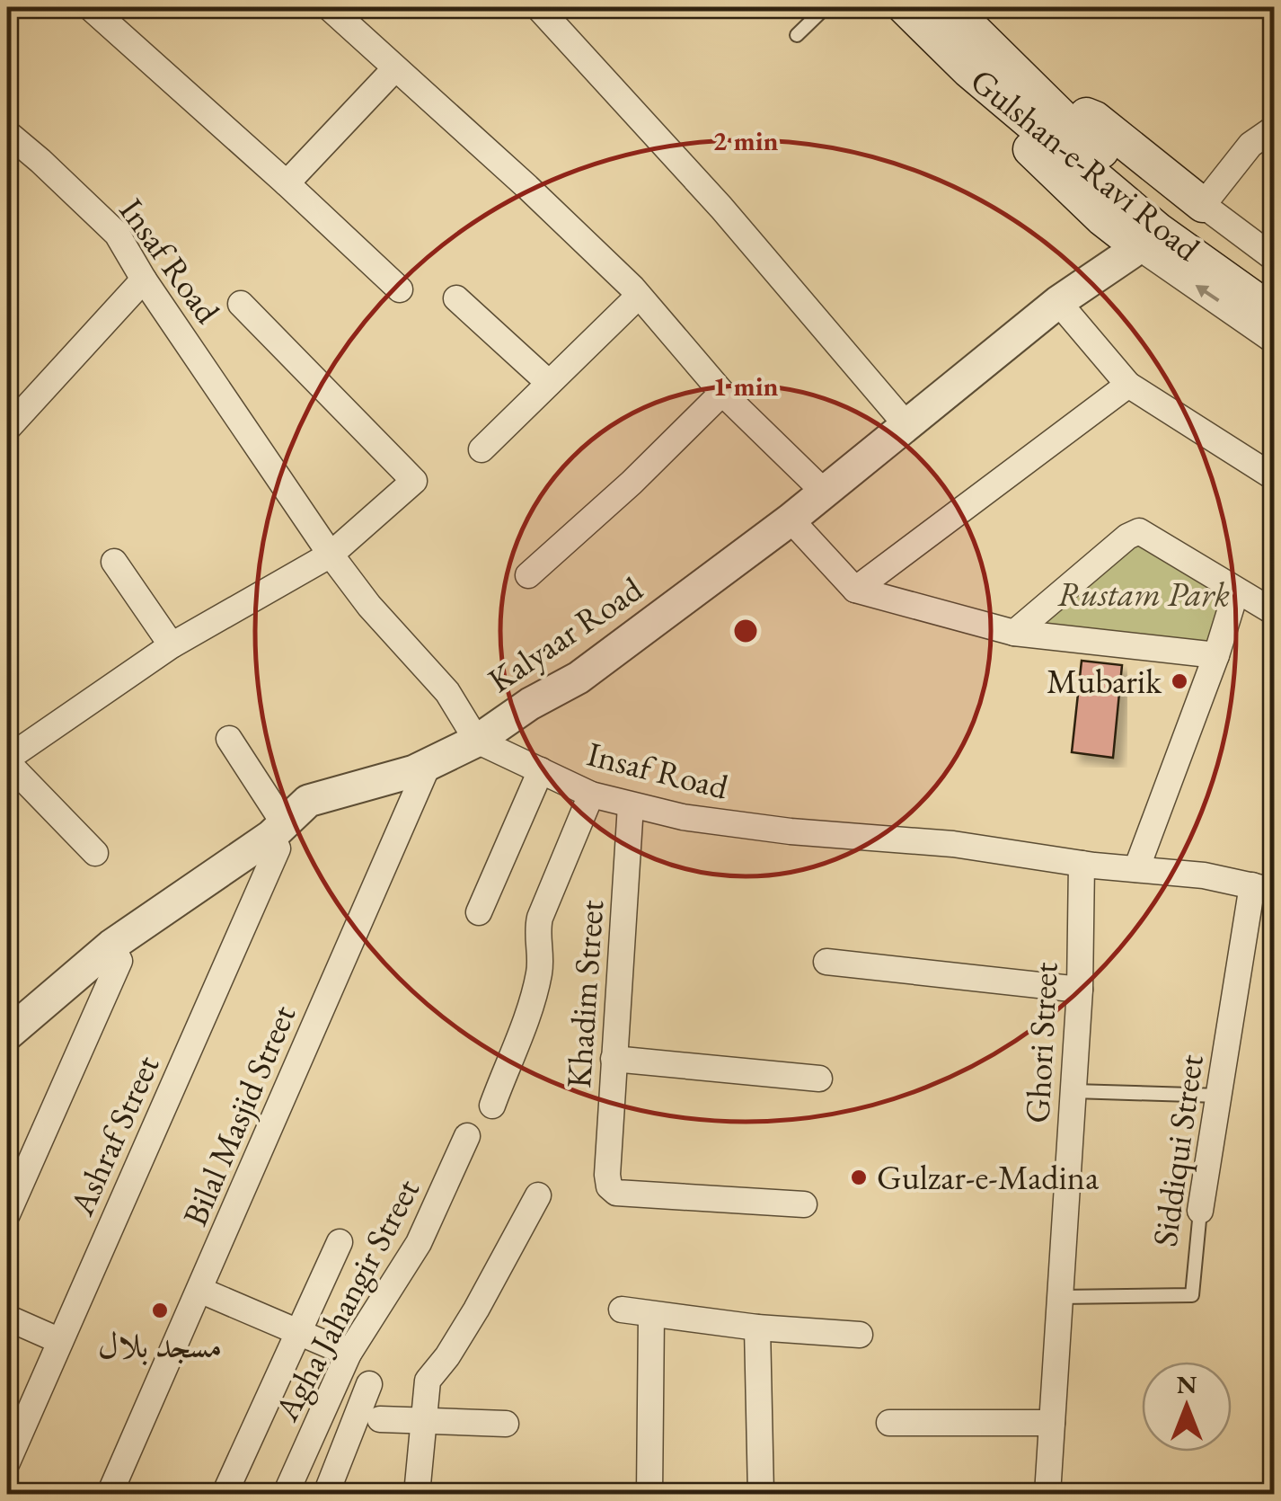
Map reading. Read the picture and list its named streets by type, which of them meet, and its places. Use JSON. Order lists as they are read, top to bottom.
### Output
{
  "streets": {
    "main road": ["Gulshan-e-Ravi Road"],
    "street": [
      "Insaf Road",
      "Kalyaar Road",
      "Khadim Street",
      "Ghori Street",
      "Bilal Masjid Street",
      "Ashraf Street",
      "Siddiqui Street",
      "Agha Jahangir Street"
    ]
  },
  "crossings": [
    ["Insaf Road", "Kalyaar Road"],
    ["Insaf Road", "Khadim Street"],
    ["Insaf Road", "Ghori Street"],
    ["Insaf Road", "Siddiqui Street"],
    ["Kalyaar Road", "Bilal Masjid Street"],
    ["Kalyaar Road", "Ashraf Street"],
    ["Ghori Street", "Siddiqui Street"]
  ],
  "parks": ["Rustam Park"],
  "places": ["Mubarik", "Gulzar-e-Madina", "مسجد بلال"],
  "north": "top",
  "rings": ["2 min", "1 min"]
}
